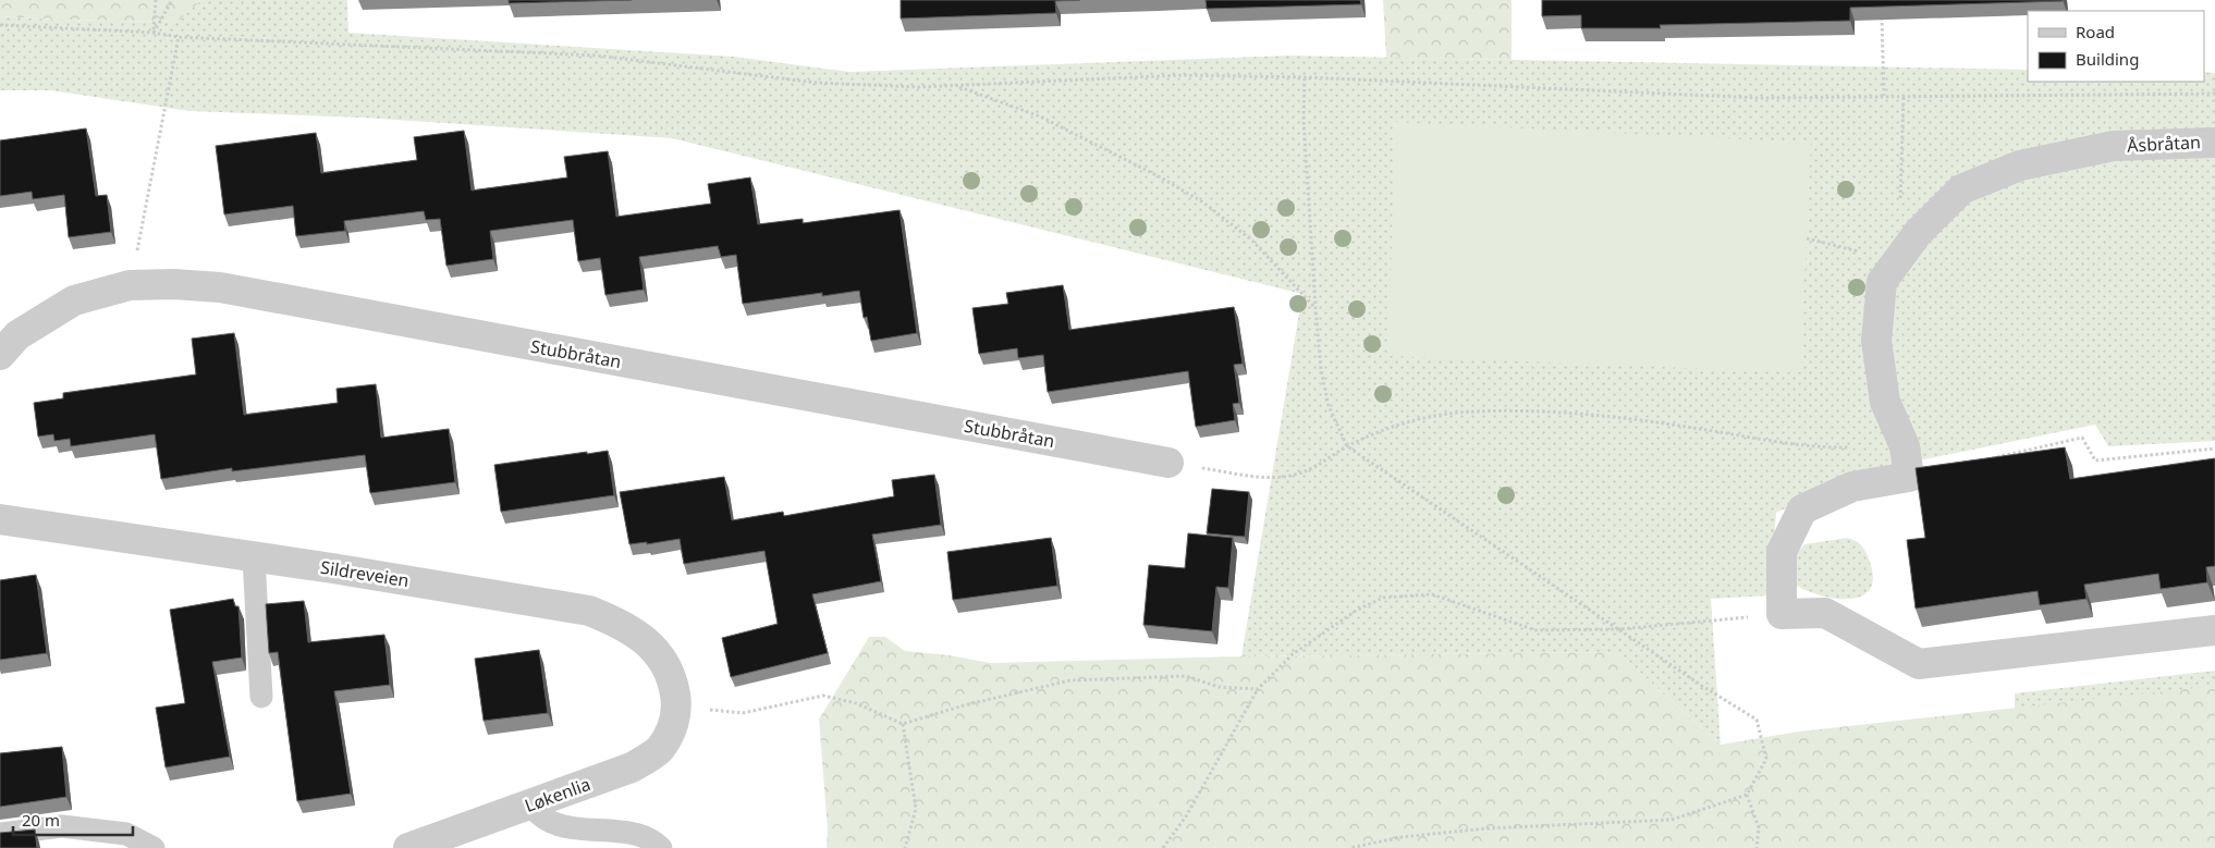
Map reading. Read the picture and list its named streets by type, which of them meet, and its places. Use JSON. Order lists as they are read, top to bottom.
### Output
{
  "streets": {
    "street": [
      "Åsbråtan",
      "Stubbråtan",
      "Sildreveien",
      "Løkenlia"
    ]
  },
  "crossings": [
    ["Sildreveien", "Løkenlia"]
  ],
  "legend": ["Road", "Building"],
  "scale_bar": "20 m"
}
